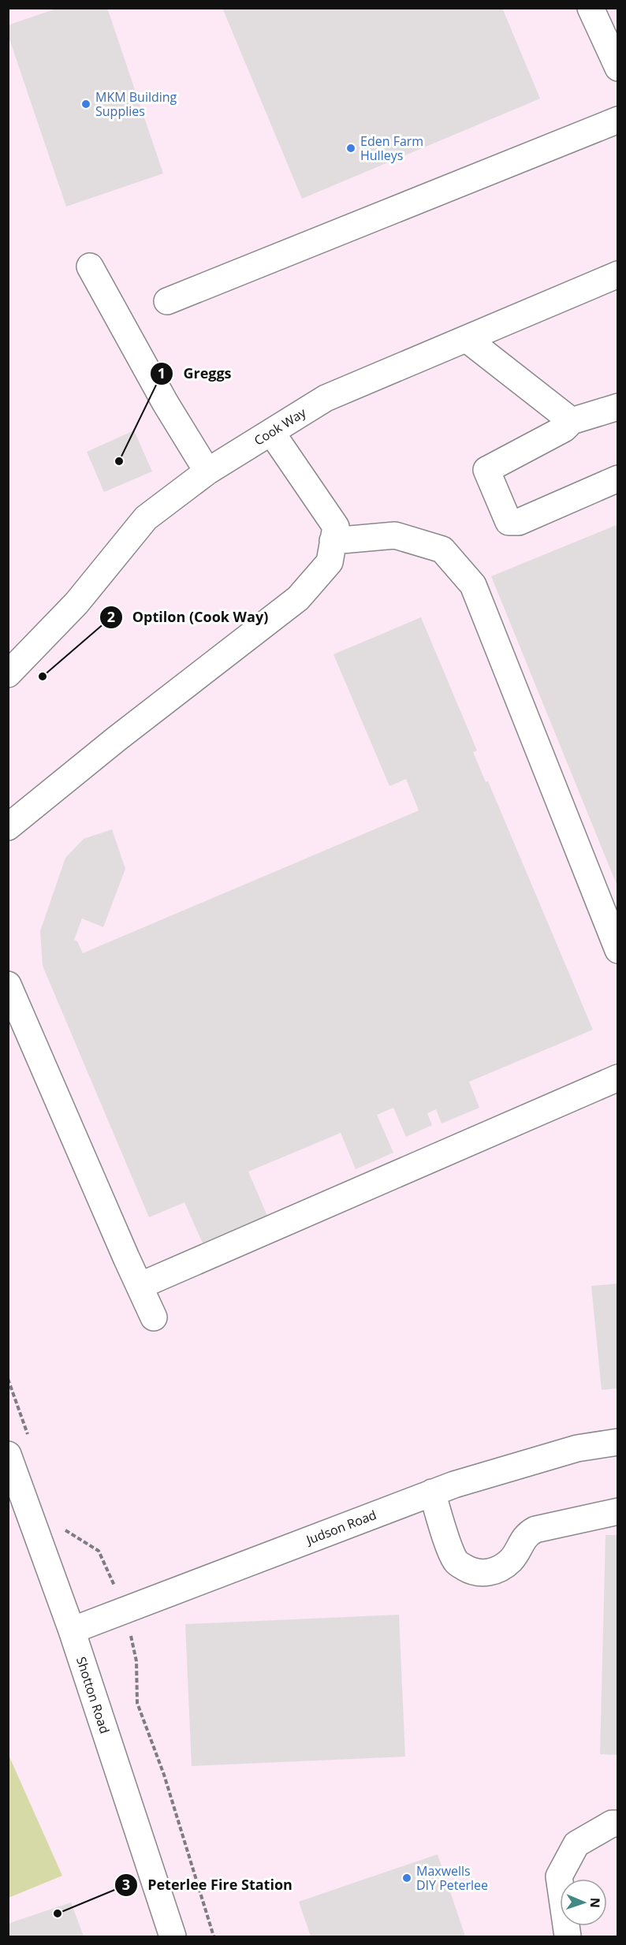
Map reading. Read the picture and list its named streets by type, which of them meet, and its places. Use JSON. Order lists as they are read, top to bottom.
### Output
{
  "streets": {
    "street": ["Cook Way", "Judson Road", "Shotton Road"]
  },
  "crossings": [
    ["Judson Road", "Shotton Road"]
  ],
  "places": [
    "MKM Building Supplies",
    "Eden Farm Hulleys",
    "Greggs",
    "Optilon (Cook Way)",
    "Maxwells DIY Peterlee",
    "Peterlee Fire Station"
  ],
  "north": "right"
}
